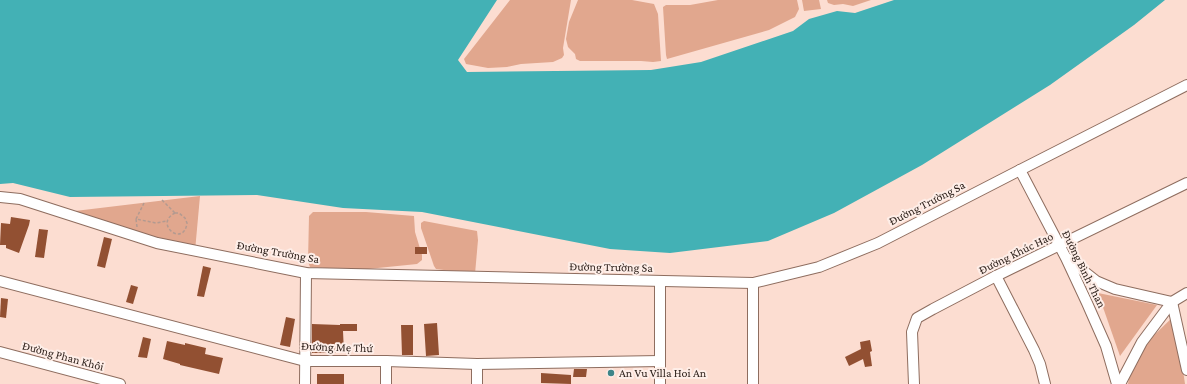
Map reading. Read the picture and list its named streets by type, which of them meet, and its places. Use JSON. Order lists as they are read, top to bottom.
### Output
{
  "streets": {
    "street": [
      "Đường Trường Sa",
      "Đường Khúc Hạo",
      "Đường Bình Than",
      "Đường Mẹ Thứ",
      "Đường Phan Khôi"
    ]
  },
  "crossings": [
    ["Đường Trường Sa", "Đường Bình Than"],
    ["Đường Khúc Hạo", "Đường Bình Than"]
  ],
  "places": ["An Vu Villa Hoi An"]
}
